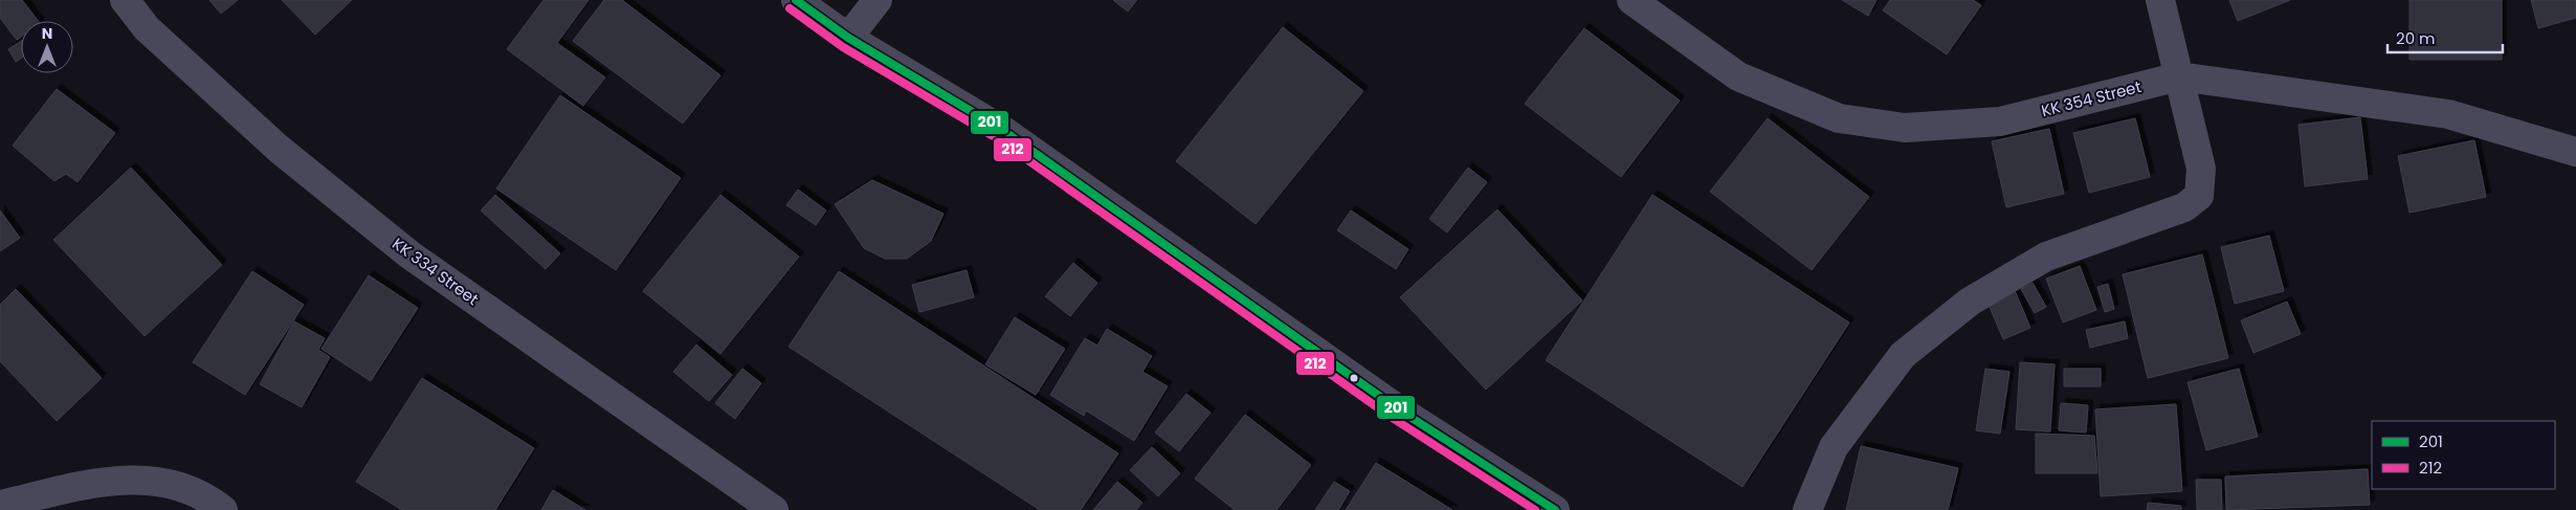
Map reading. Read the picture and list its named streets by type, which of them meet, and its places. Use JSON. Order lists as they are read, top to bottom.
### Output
{
  "streets": {
    "street": ["KK 354 Street", "KK 334 Street"]
  },
  "lines": ["transit line 201", "transit line 212"],
  "legend": ["201", "212"],
  "scale_bar": "20 m",
  "north": "top"
}
